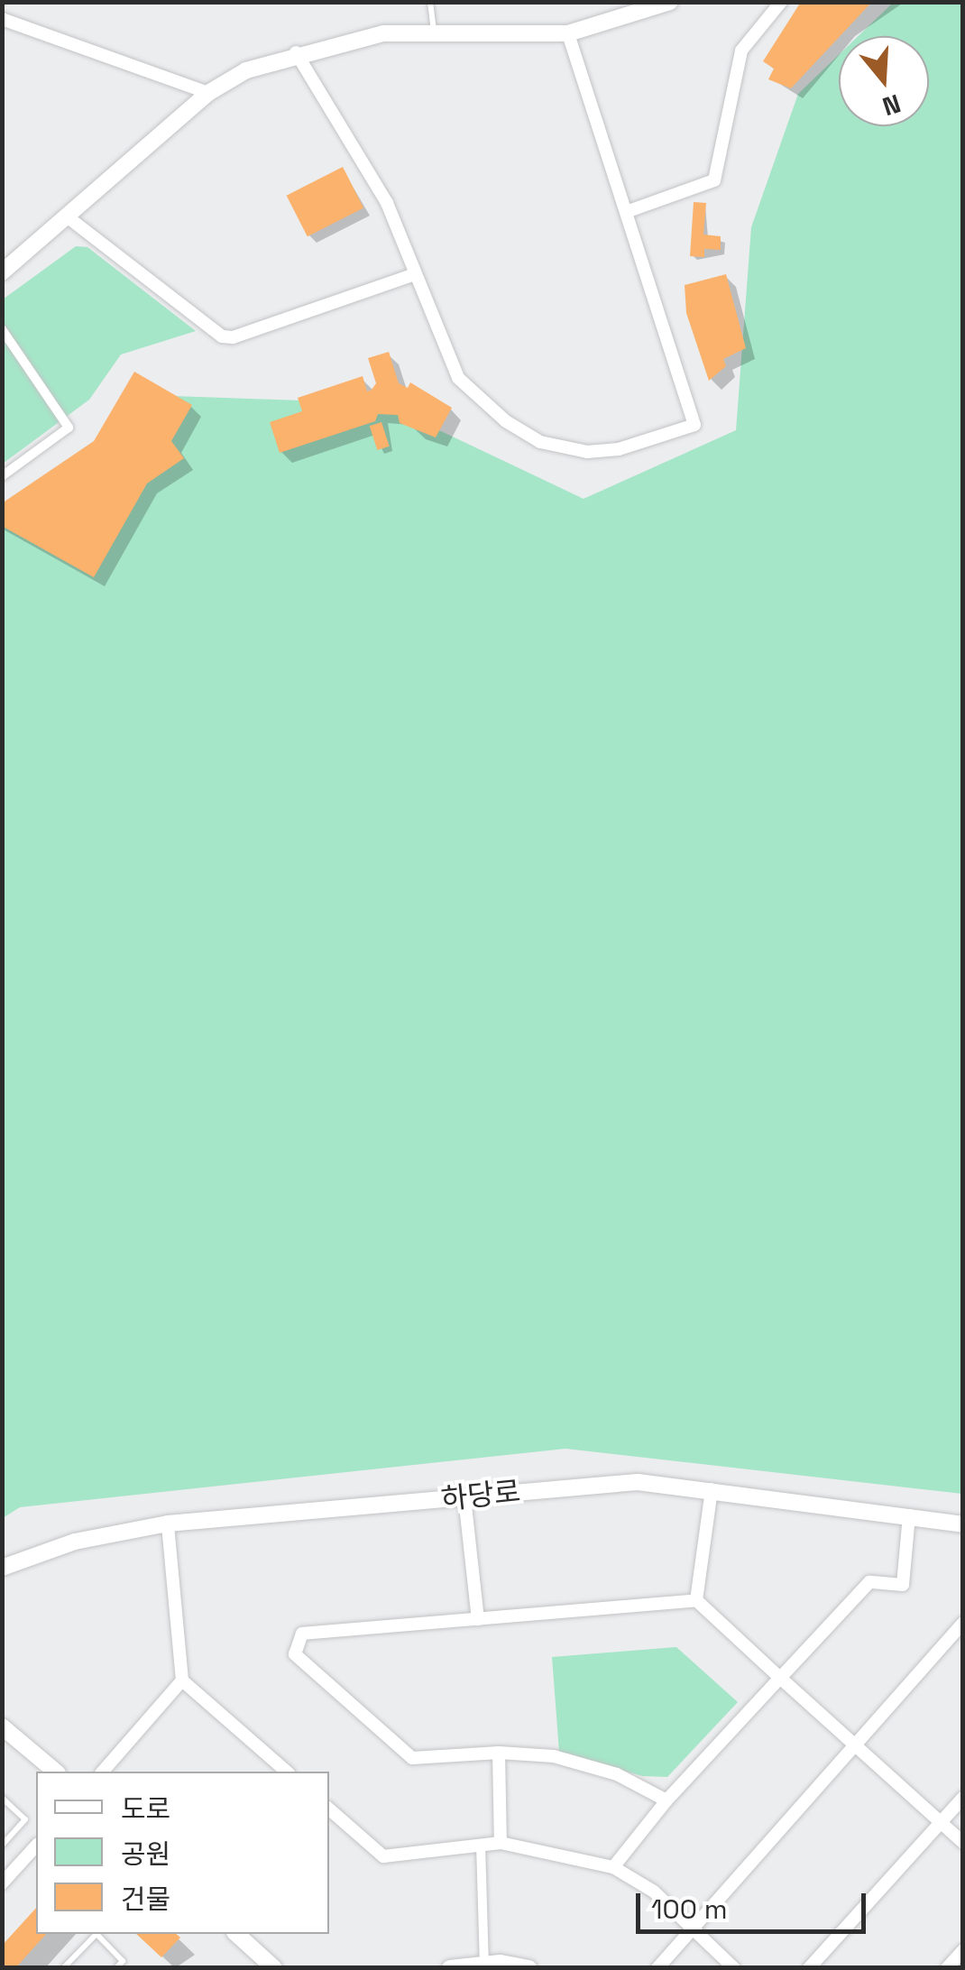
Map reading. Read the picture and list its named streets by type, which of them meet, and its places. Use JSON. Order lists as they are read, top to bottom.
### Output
{
  "streets": {
    "street": ["하당로"]
  },
  "legend": ["도로", "공원", "건물"],
  "scale_bar": "100 m",
  "north": "bottom"
}
